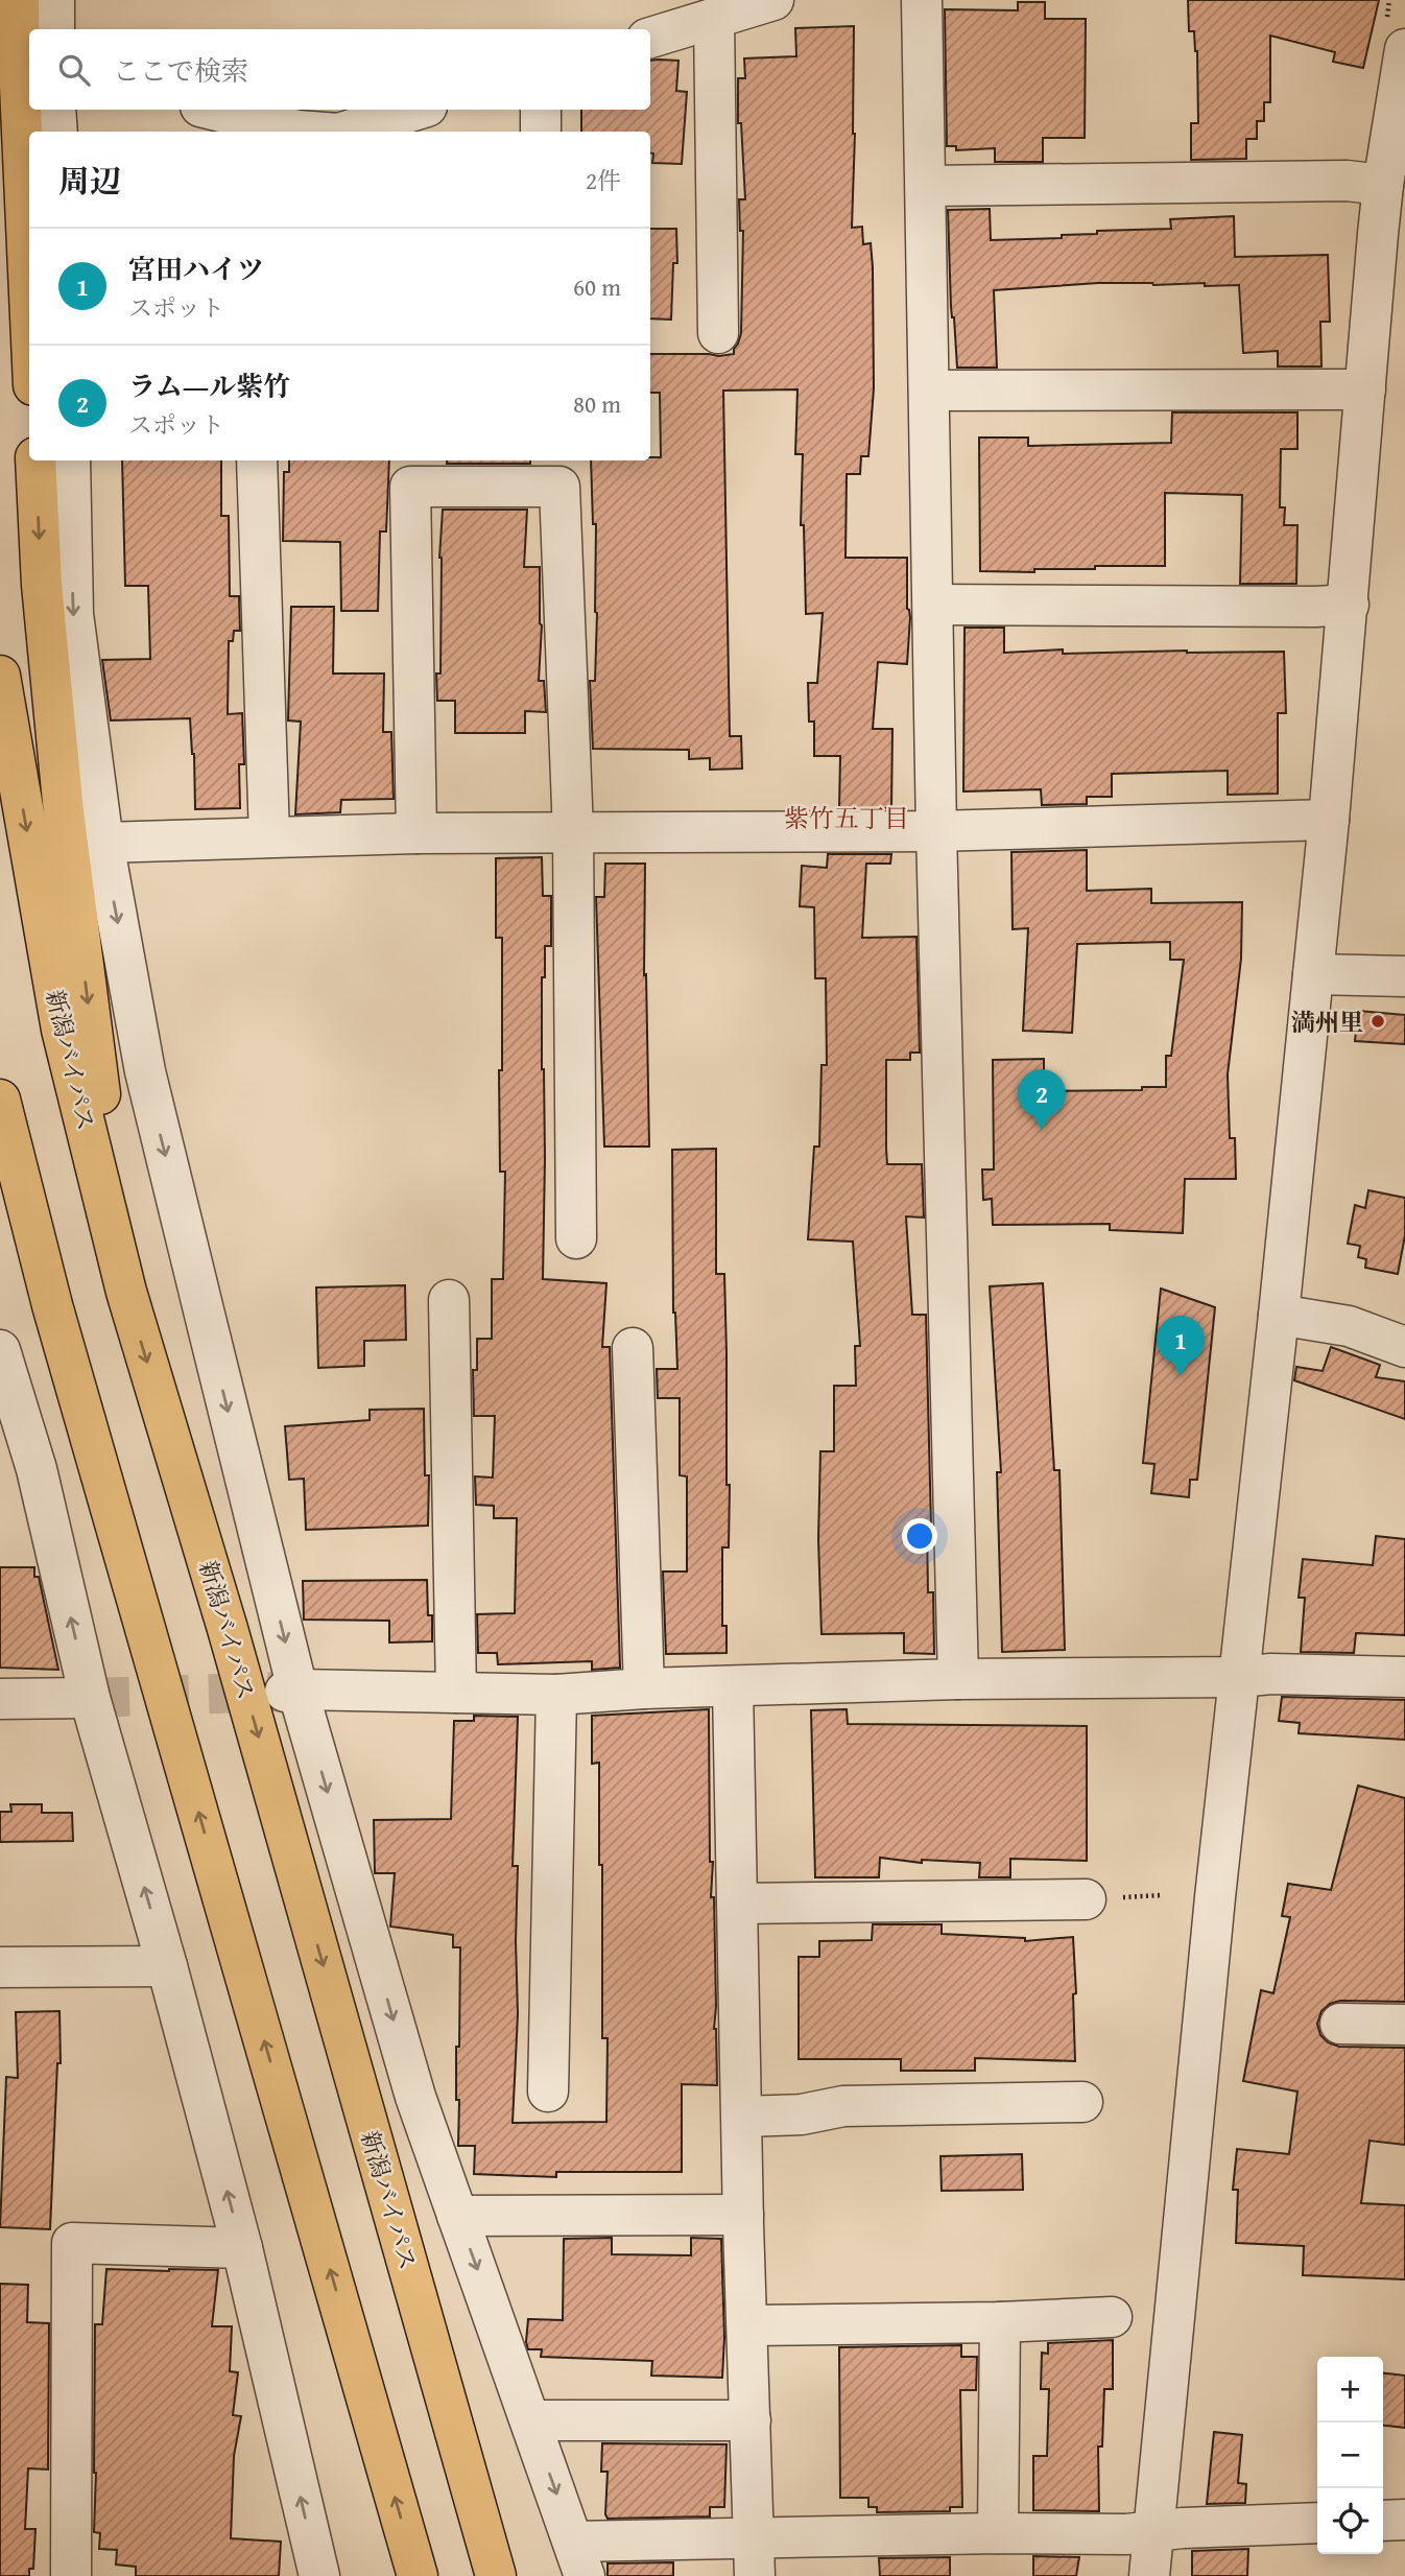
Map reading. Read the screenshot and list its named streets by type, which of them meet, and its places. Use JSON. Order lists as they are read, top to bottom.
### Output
{
  "streets": {
    "highway": ["新潟バイパス"]
  },
  "districts": ["紫竹五丁目"],
  "places": ["満州里"],
  "page": {
    "search": "ここで検索",
    "heading": ["周辺", "2件"],
    "list": [
      {
        "mark": "1",
        "name": "宮田ハイツ",
        "note": "スポット",
        "value": "60 m"
      },
      {
        "mark": "2",
        "name": "ラム―ル紫竹",
        "note": "スポット",
        "value": "80 m"
      }
    ],
    "pins": ["2", "1"],
    "map_buttons": ["+", "−"]
  }
}
